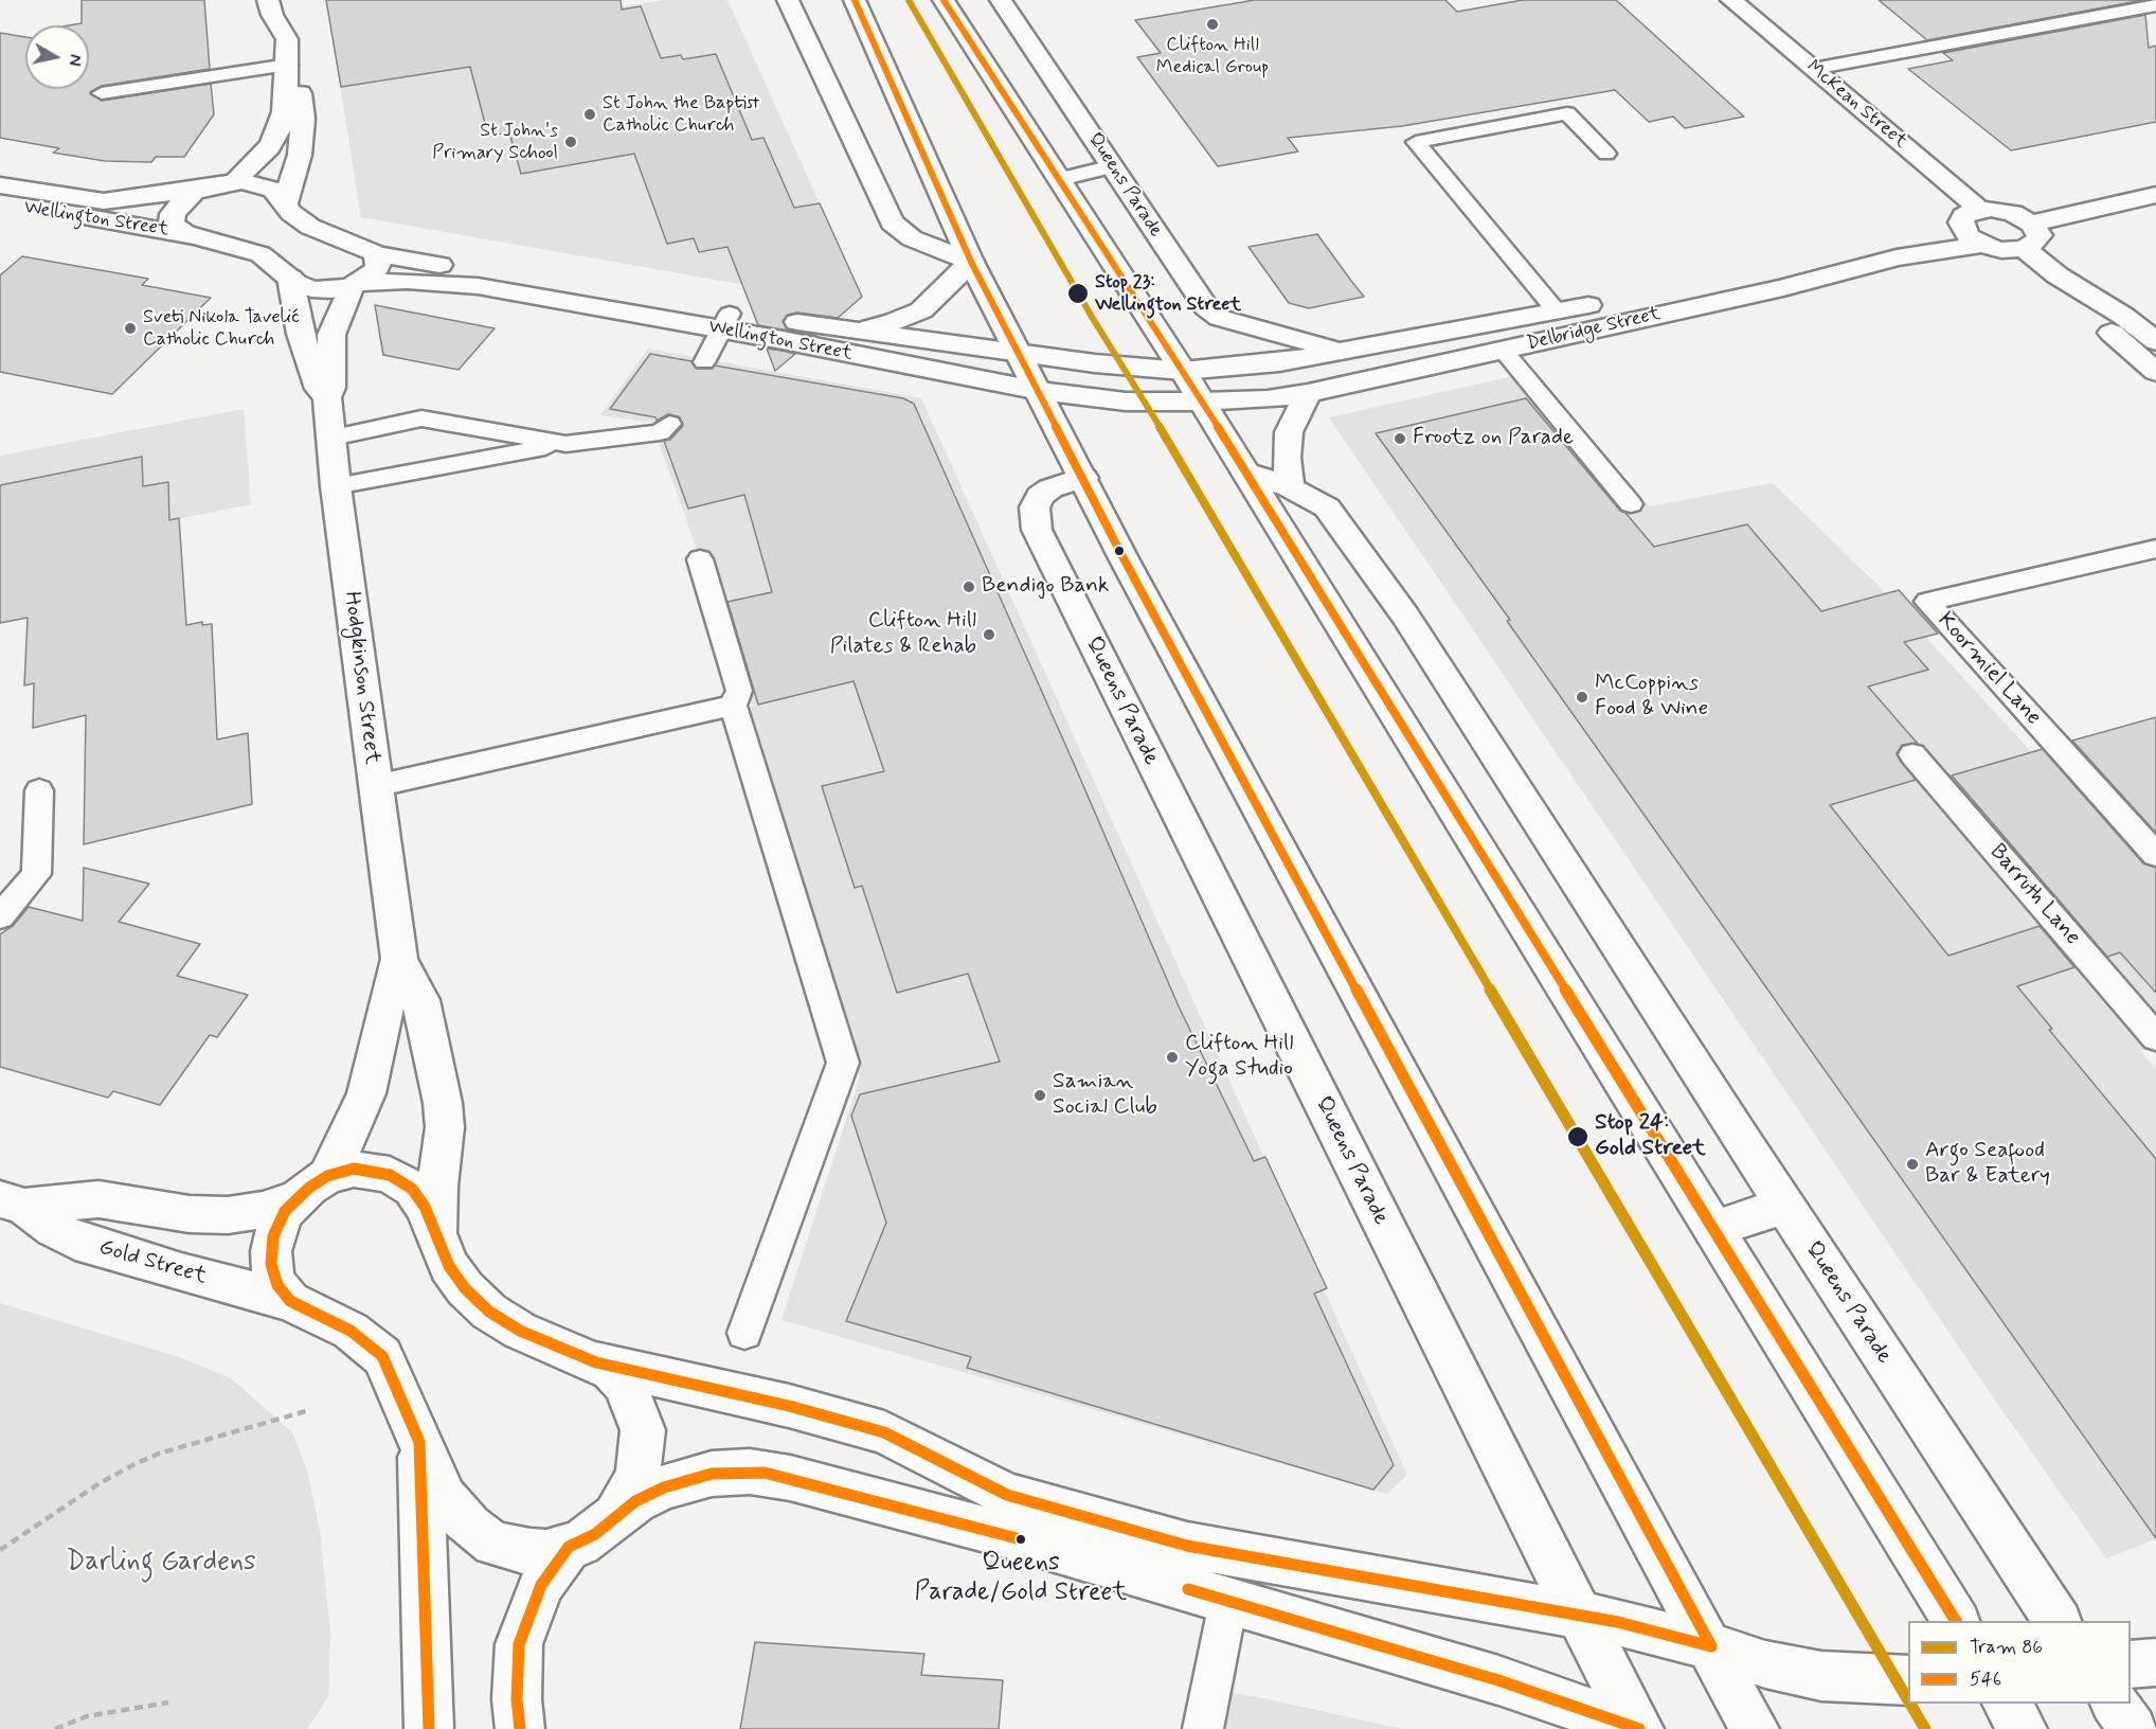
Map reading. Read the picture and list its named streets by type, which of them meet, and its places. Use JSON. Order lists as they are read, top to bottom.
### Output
{
  "streets": {
    "street": [
      "McKean Street",
      "Queens Parade",
      "Wellington Street",
      "Delbridge Street",
      "Hodgkinson Street",
      "Gold Street"
    ],
    "lane": ["Koormiel Lane", "Barruth Lane"]
  },
  "crossings": [
    ["McKean Street", "Delbridge Street"],
    ["Queens Parade", "Delbridge Street"],
    ["Wellington Street", "Delbridge Street"],
    ["Wellington Street", "Hodgkinson Street"]
  ],
  "parks": ["Darling Gardens"],
  "places": [
    "Clifton Hill Medical Group",
    "St John the Baptist Catholic Church",
    "St John's Primary School",
    "Stop 23: Wellington Street",
    "Sveti Nikola Tavelić Catholic Church",
    "Frootz on Parade",
    "Bendigo Bank",
    "Clifton Hill Pilates & Rehab",
    "McCoppins Food & Wine",
    "Clifton Hill Yoga Studio",
    "Samian Social Club",
    "Stop 24: Gold Street",
    "Argo Seafood Bar & Eatery",
    "Queens Parade/Gold Street"
  ],
  "lines": ["tram line 86", "transit line 546"],
  "legend": ["Tram 86", "546"],
  "north": "right"
}
